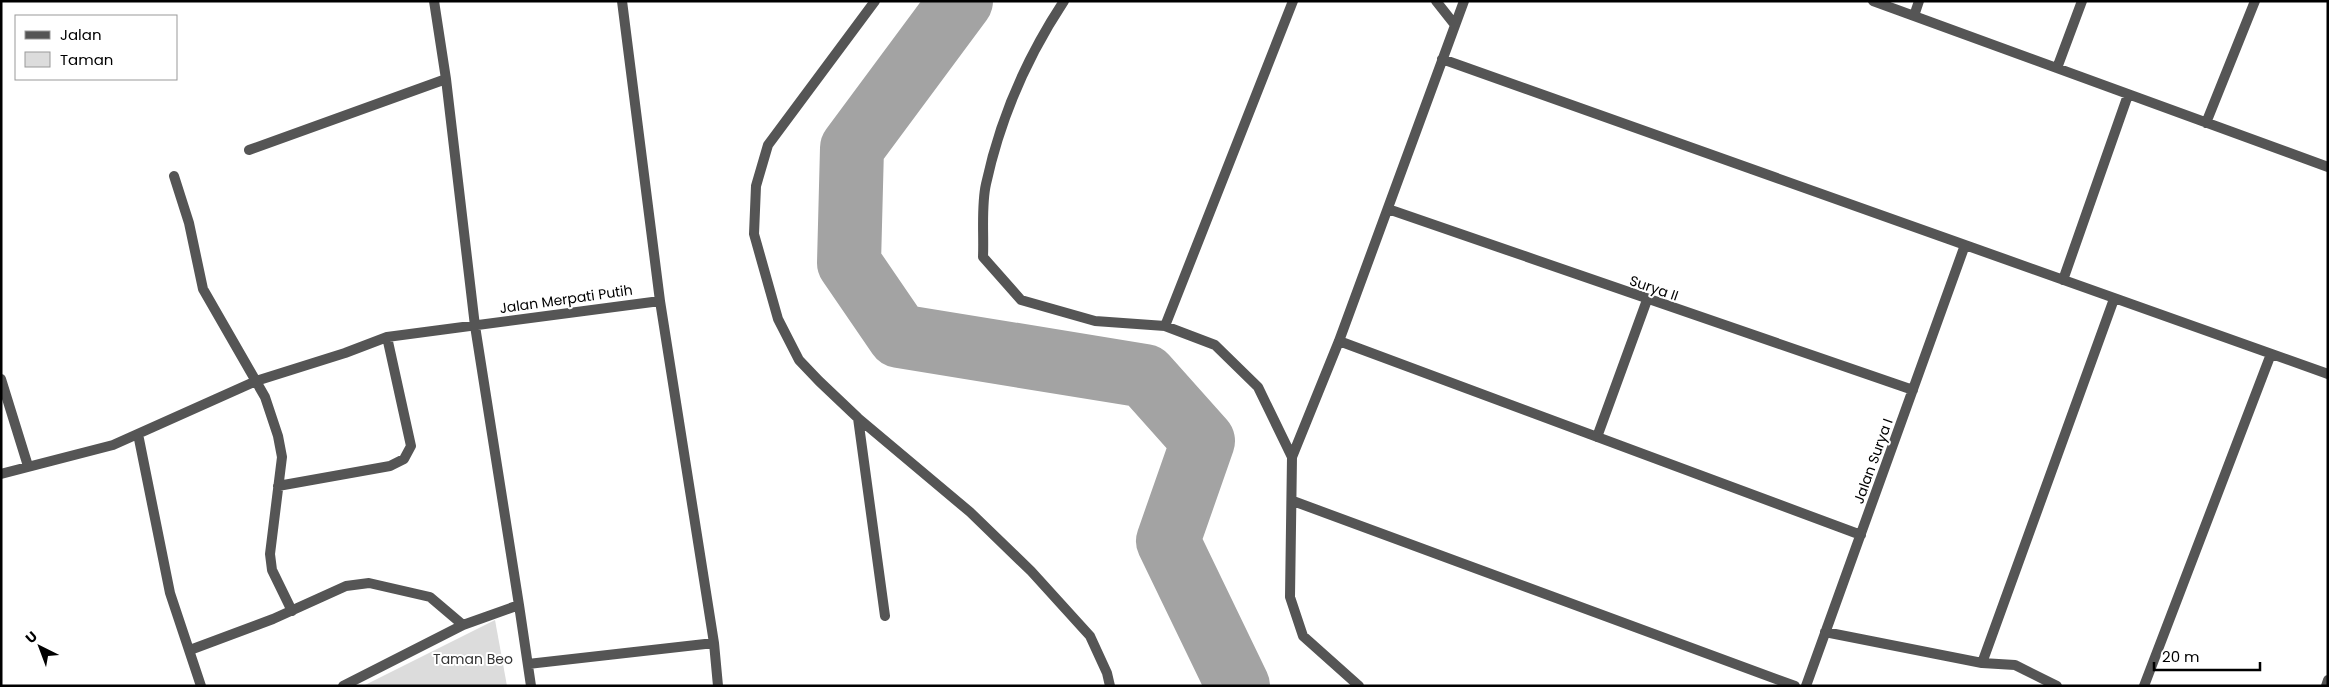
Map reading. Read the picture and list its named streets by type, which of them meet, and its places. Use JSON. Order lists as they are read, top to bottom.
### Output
{
  "streets": {
    "street": ["Surya II", "Jalan Merpati Putih", "Jalan Surya I"]
  },
  "crossings": [
    ["Surya II", "Jalan Surya I"]
  ],
  "parks": ["Taman Beo"],
  "legend": ["Jalan", "Taman"],
  "scale_bar": "20 m",
  "north": "top left"
}
